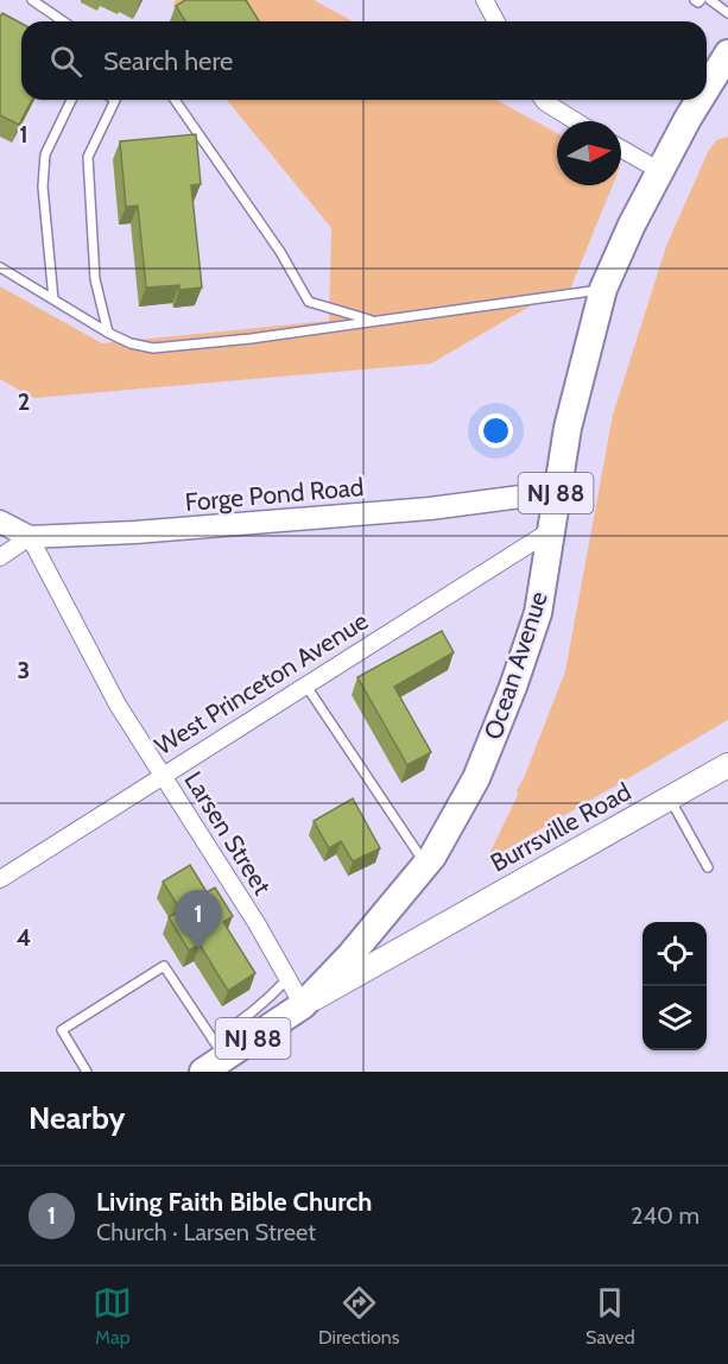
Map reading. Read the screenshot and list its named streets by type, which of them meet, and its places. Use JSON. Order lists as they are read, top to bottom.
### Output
{
  "streets": {
    "main road": ["NJ 88", "Ocean Avenue", "Burrsville Road"],
    "street": ["Forge Pond Road", "West Princeton Avenue", "Larsen Street"]
  },
  "crossings": [
    ["Forge Pond Road", "Ocean Avenue"],
    ["Forge Pond Road", "Larsen Street"],
    ["Ocean Avenue", "West Princeton Avenue"],
    ["Ocean Avenue", "Burrsville Road"],
    ["Ocean Avenue", "Larsen Street"],
    ["West Princeton Avenue", "Larsen Street"],
    ["Burrsville Road", "Larsen Street"]
  ],
  "north": "right",
  "page": {
    "search": "Search here",
    "pins": "1",
    "heading": "Nearby",
    "list": [
      {
        "mark": "1",
        "name": "Living Faith Bible Church",
        "note": "Church · Larsen Street",
        "value": "240 m"
      }
    ],
    "nav": ["Map", "Directions", "Saved"]
  },
  "grid": {
    "rows": [
      "1",
      "2",
      "3",
      "4"
    ]
  }
}
